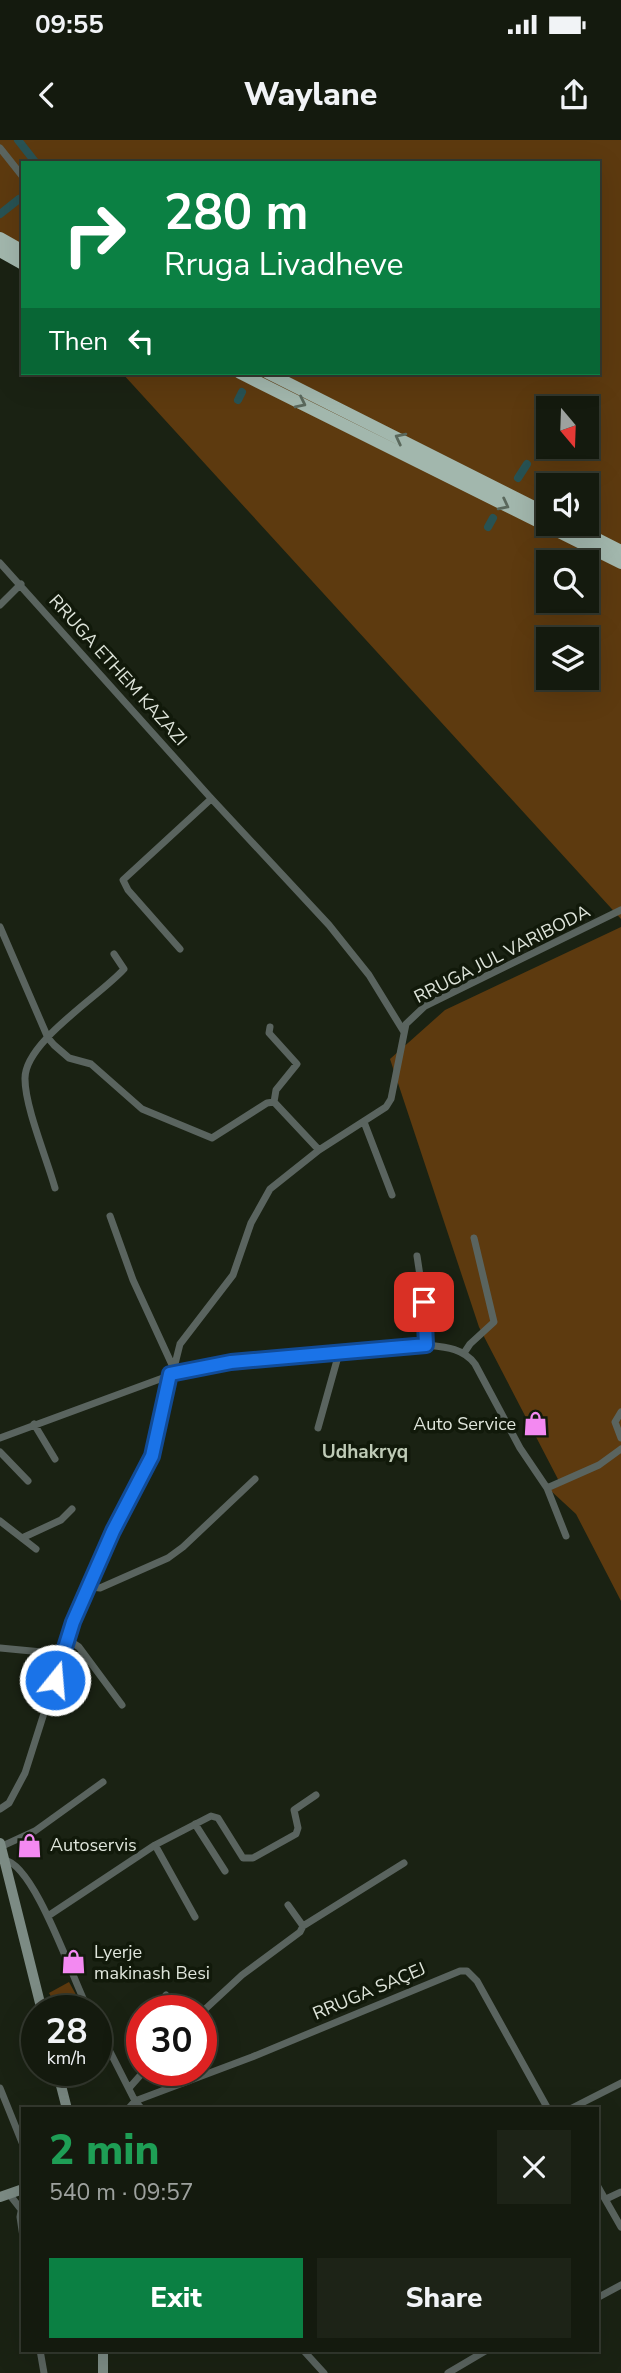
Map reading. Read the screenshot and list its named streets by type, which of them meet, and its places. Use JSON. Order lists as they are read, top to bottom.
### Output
{
  "streets": {
    "street": ["RRUGA ETHEM KAZAZI", "RRUGA JUL VARIBODA", "RRUGA SAÇEJ"]
  },
  "crossings": [
    ["RRUGA ETHEM KAZAZI", "RRUGA JUL VARIBODA"]
  ],
  "districts": ["Udhakryq"],
  "places": {
    "shop": ["Auto Service", "Autoservis", "Lyerje makinash Besi"]
  },
  "north": "bottom",
  "page": {
    "status": "09:55",
    "header": "Waylane",
    "turn": ["280 m", "Rruga Livadheve"],
    "then": "Then",
    "speed": "28 km/h",
    "limit": "30",
    "heading": ["2 min", "540 m · 09:57"],
    "buttons": ["Exit", "Share"]
  }
}
